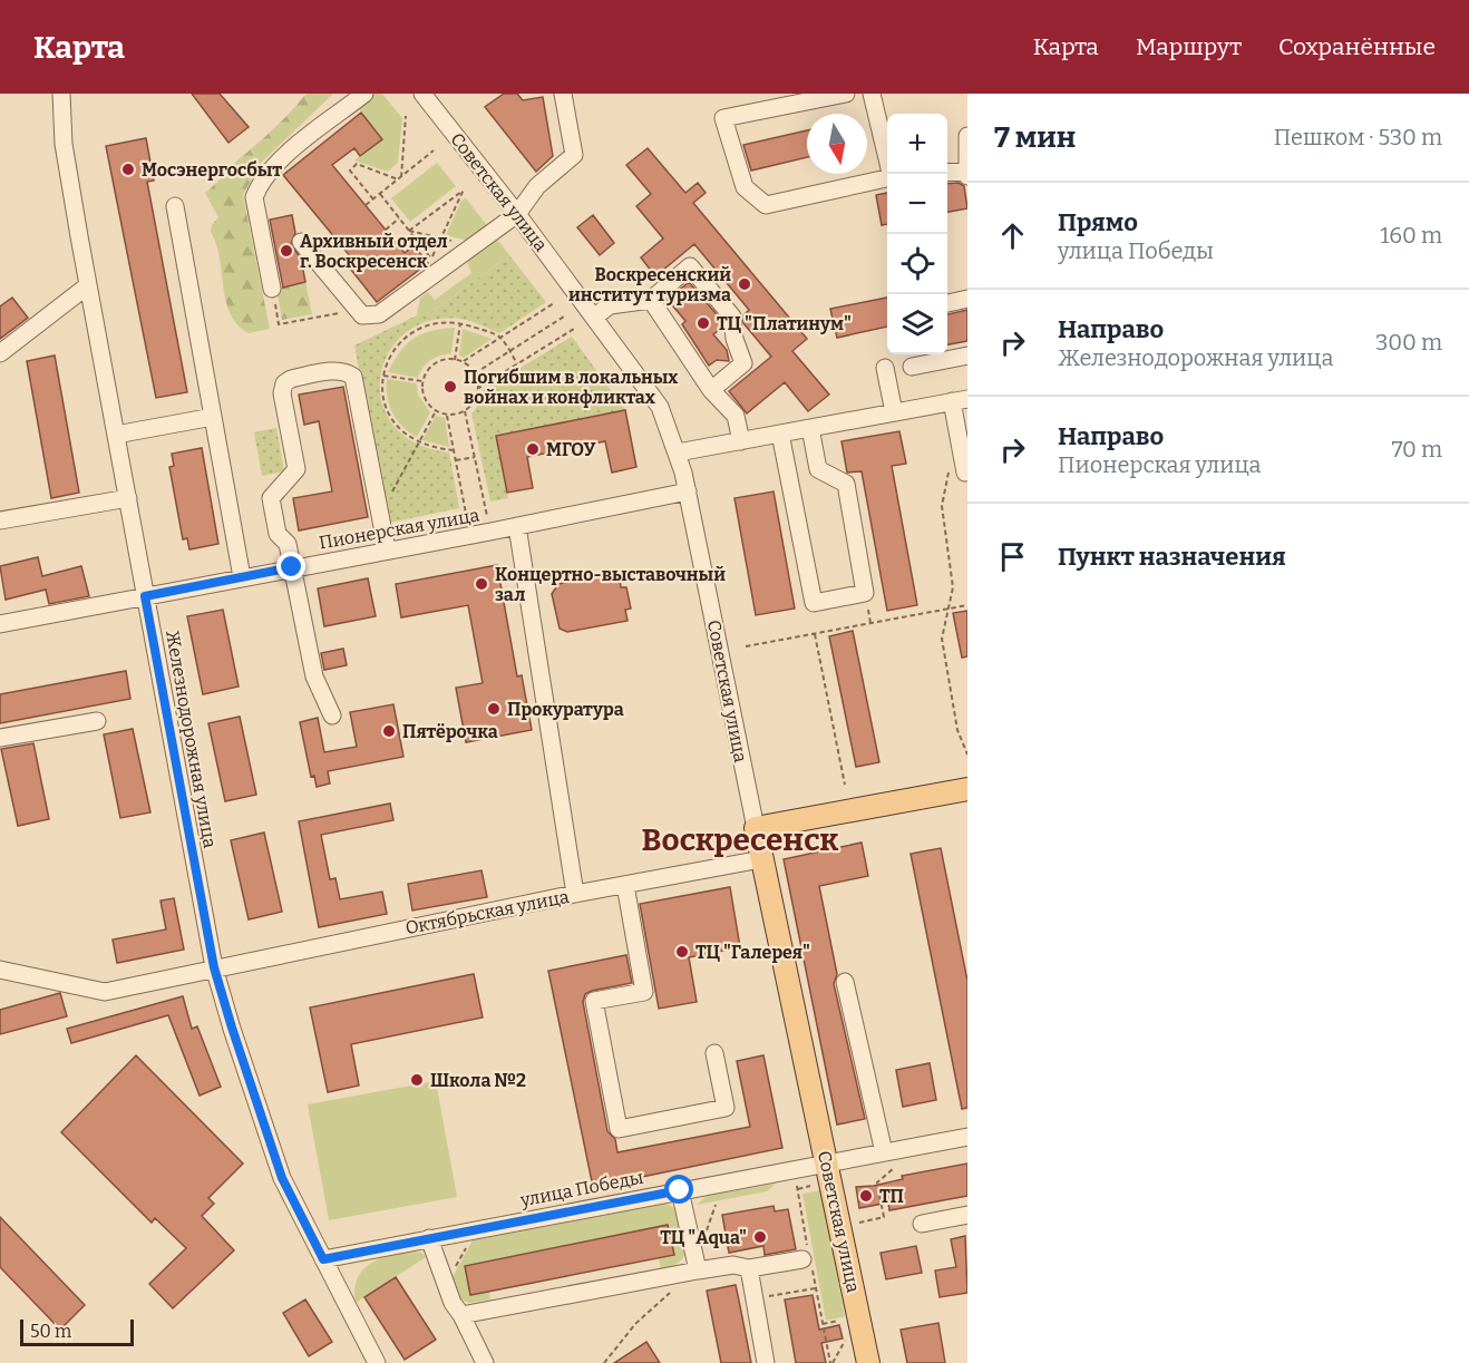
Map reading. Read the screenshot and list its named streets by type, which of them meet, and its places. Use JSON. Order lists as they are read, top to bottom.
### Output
{
  "streets": {
    "main road": ["Советская улица"],
    "street": [
      "Пионерская улица",
      "Железнодорожная улица",
      "Октябрьская улица",
      "улица Победы"
    ]
  },
  "crossings": [
    ["Советская улица", "Пионерская улица"],
    ["Советская улица", "Октябрьская улица"],
    ["Советская улица", "улица Победы"],
    ["Пионерская улица", "Железнодорожная улица"],
    ["Железнодорожная улица", "Октябрьская улица"],
    ["Железнодорожная улица", "улица Победы"]
  ],
  "districts": ["Воскресенск"],
  "places": [
    "Мосэнергосбыт",
    "Архивный отдел г. Воскресенск",
    "Воскресенский институт туризма",
    "ТЦ \"Платинум\"",
    "Погибшим в локальных войнах и конфликтах",
    "МГОУ",
    "Концертно-выставочный зал",
    "Прокуратура",
    "Пятёрочка",
    "ТЦ \"Галерея\"",
    "Школа №2",
    "ТП",
    "ТЦ \"Aqua\""
  ],
  "scale_bar": "50 m",
  "north": "bottom",
  "page": {
    "header": "Карта",
    "nav": ["Карта", "Маршрут", "Сохранённые"],
    "heading": ["7 мин", "Пешком · 530 m"],
    "map_buttons": ["+", "−"],
    "list": [
      ["Прямо", "улица Победы", "160 m"],
      ["Направо", "Железнодорожная улица", "300 m"],
      ["Направо", "Пионерская улица", "70 m"],
      "Пункт назначения"
    ],
    "scale": "50 m"
  }
}
